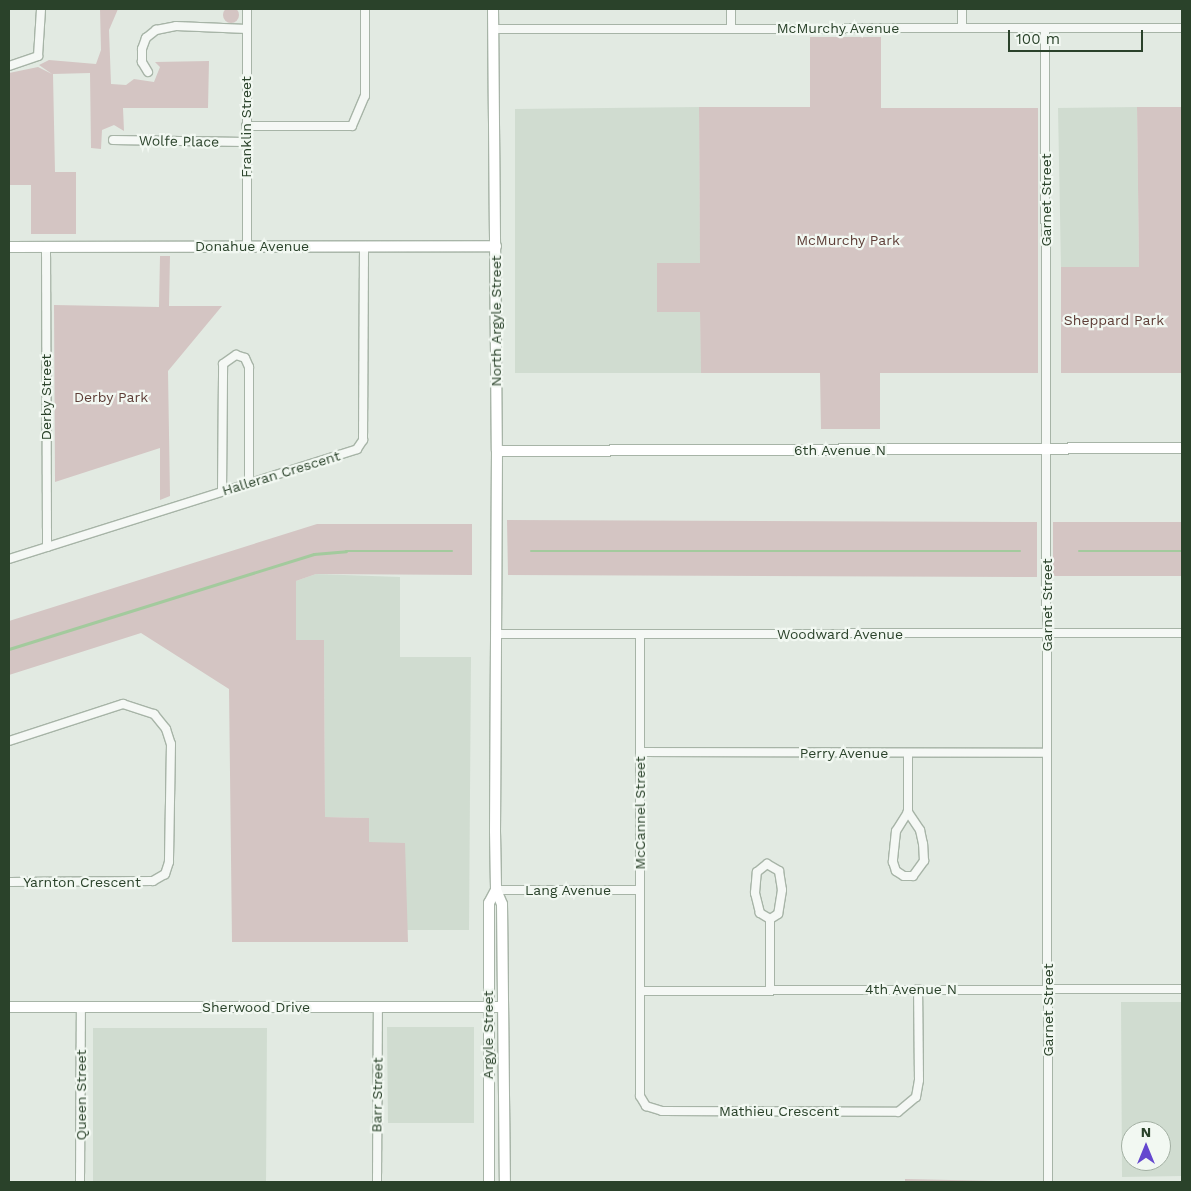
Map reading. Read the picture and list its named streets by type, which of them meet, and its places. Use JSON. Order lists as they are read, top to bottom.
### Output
{
  "streets": {
    "street": [
      "McMurchy Avenue",
      "Franklin Street",
      "Wolfe Place",
      "Garnet Street",
      "Donahue Avenue",
      "North Argyle Street",
      "Derby Street",
      "6th Avenue N",
      "Halleran Crescent",
      "Woodward Avenue",
      "Perry Avenue",
      "McCannel Street",
      "Yarnton Crescent",
      "Lang Avenue",
      "4th Avenue N",
      "Sherwood Drive",
      "Argyle Street",
      "Queen Street",
      "Barr Street",
      "Mathieu Crescent"
    ]
  },
  "crossings": [
    ["McMurchy Avenue", "Garnet Street"],
    ["McMurchy Avenue", "North Argyle Street"],
    ["Franklin Street", "Wolfe Place"],
    ["Franklin Street", "Donahue Avenue"],
    ["Garnet Street", "6th Avenue N"],
    ["Garnet Street", "Woodward Avenue"],
    ["Garnet Street", "Perry Avenue"],
    ["Garnet Street", "4th Avenue N"],
    ["Donahue Avenue", "North Argyle Street"],
    ["Donahue Avenue", "Derby Street"],
    ["Donahue Avenue", "Halleran Crescent"],
    ["North Argyle Street", "6th Avenue N"],
    ["North Argyle Street", "Woodward Avenue"],
    ["North Argyle Street", "Argyle Street"],
    ["Derby Street", "Halleran Crescent"],
    ["Woodward Avenue", "McCannel Street"],
    ["Woodward Avenue", "Argyle Street"],
    ["Perry Avenue", "McCannel Street"],
    ["McCannel Street", "Lang Avenue"],
    ["McCannel Street", "4th Avenue N"],
    ["McCannel Street", "Mathieu Crescent"],
    ["Lang Avenue", "Argyle Street"],
    ["4th Avenue N", "Mathieu Crescent"],
    ["Sherwood Drive", "Argyle Street"],
    ["Sherwood Drive", "Queen Street"],
    ["Sherwood Drive", "Barr Street"]
  ],
  "parks": ["McMurchy Park", "Sheppard Park", "Derby Park"],
  "scale_bar": "100 m",
  "north": "top"
}
